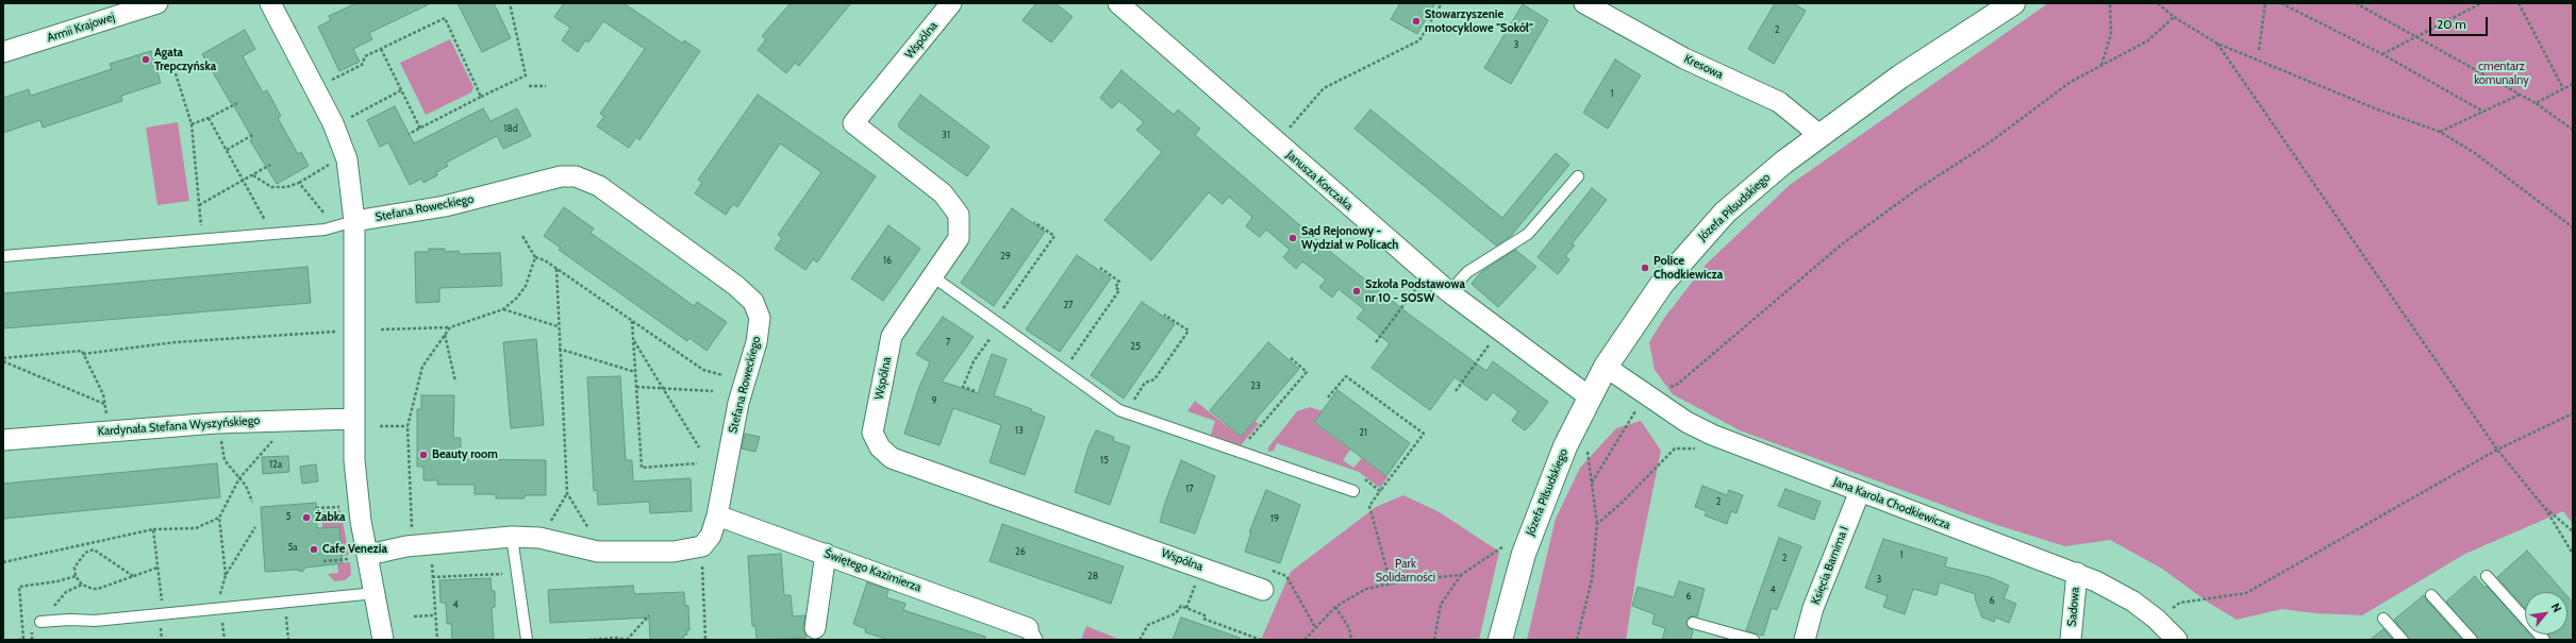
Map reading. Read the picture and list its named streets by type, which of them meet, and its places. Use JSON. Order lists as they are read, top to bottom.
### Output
{
  "streets": {
    "street": [
      "Armii Krajowej",
      "Wspólna",
      "Kresowa",
      "Janusza Korczaka",
      "Józefa Piłsudskiego",
      "Stefana Roweckiego",
      "Kardynała Stefana Wyszyńskiego",
      "Jana Karola Chodkiewicza",
      "Księcia Barnima I",
      "Świętego Kazimierza",
      "Sadowa"
    ]
  },
  "crossings": [
    ["Kresowa", "Józefa Piłsudskiego"],
    ["Janusza Korczaka", "Józefa Piłsudskiego"],
    ["Józefa Piłsudskiego", "Jana Karola Chodkiewicza"],
    ["Stefana Roweckiego", "Świętego Kazimierza"],
    ["Jana Karola Chodkiewicza", "Księcia Barnima I"],
    ["Jana Karola Chodkiewicza", "Sadowa"]
  ],
  "parks": ["cmentarz komunalny", "Park Solidarności"],
  "places": [
    "Stowarzyszenie motocyklowe \"Sokół\"",
    "Agata Trepczyńska",
    "Sąd Rejonowy - Wydział w Policach",
    "Police Chodkiewicza",
    "Szkoła Podstawowa nr 10 - SOSW",
    "Beauty room",
    "Żabka",
    "Cafe Venezia"
  ],
  "house_numbers": [
    "2",
    "3",
    "1",
    "18d",
    "31",
    "29",
    "16",
    "27",
    "7",
    "25",
    "23",
    "9",
    "13",
    "21",
    "15",
    "12a",
    "17",
    "2",
    "5",
    "19",
    "5a",
    "26",
    "1",
    "2",
    "28",
    "3",
    "4",
    "6",
    "6",
    "4"
  ],
  "scale_bar": "20 m",
  "north": "top right"
}
